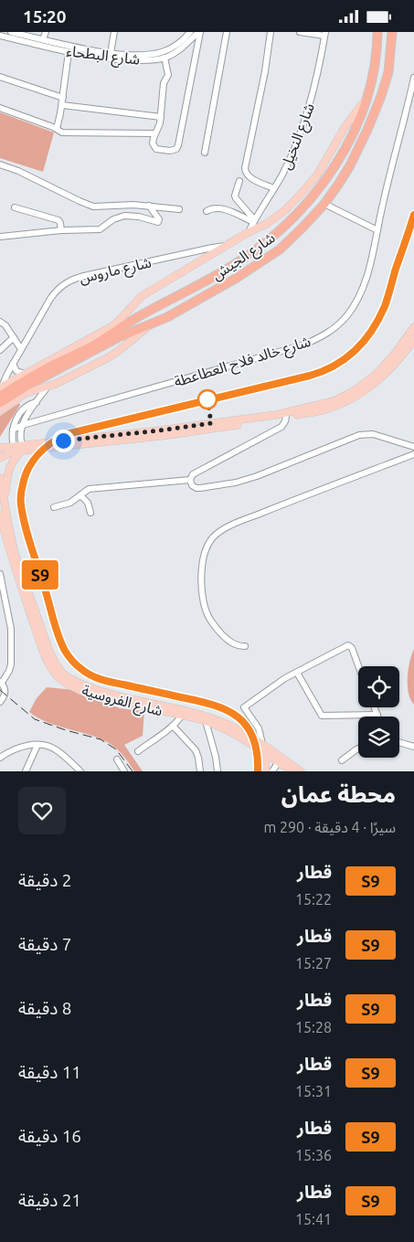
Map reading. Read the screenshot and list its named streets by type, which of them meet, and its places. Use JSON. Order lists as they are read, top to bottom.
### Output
{
  "streets": {
    "highway": ["شارع الجيش"],
    "main road": ["شارع النخيل", "شارع الفروسية"],
    "street": ["شارع البطحاء", "شارع ماروس", "شارع خالد فلاح العطاعطة"]
  },
  "crossings": [
    ["شارع النخيل", "شارع الجيش"],
    ["شارع النخيل", "شارع ماروس"],
    ["شارع الجيش", "شارع ماروس"]
  ],
  "page": {
    "status": "15:20",
    "on_map": "S9",
    "heading": ["محطة عمان", "سيرًا · 4 دقيقة · 290 m"],
    "list": [
      {
        "mark": "S9",
        "name": "قطار",
        "note": "15:22",
        "value": "2 دقيقة"
      },
      {
        "mark": "S9",
        "name": "قطار",
        "note": "15:27",
        "value": "7 دقيقة"
      },
      {
        "mark": "S9",
        "name": "قطار",
        "note": "15:28",
        "value": "8 دقيقة"
      },
      {
        "mark": "S9",
        "name": "قطار",
        "note": "15:31",
        "value": "11 دقيقة"
      },
      {
        "mark": "S9",
        "name": "قطار",
        "note": "15:36",
        "value": "16 دقيقة"
      },
      {
        "mark": "S9",
        "name": "قطار",
        "note": "15:41",
        "value": "21 دقيقة"
      }
    ]
  }
}
